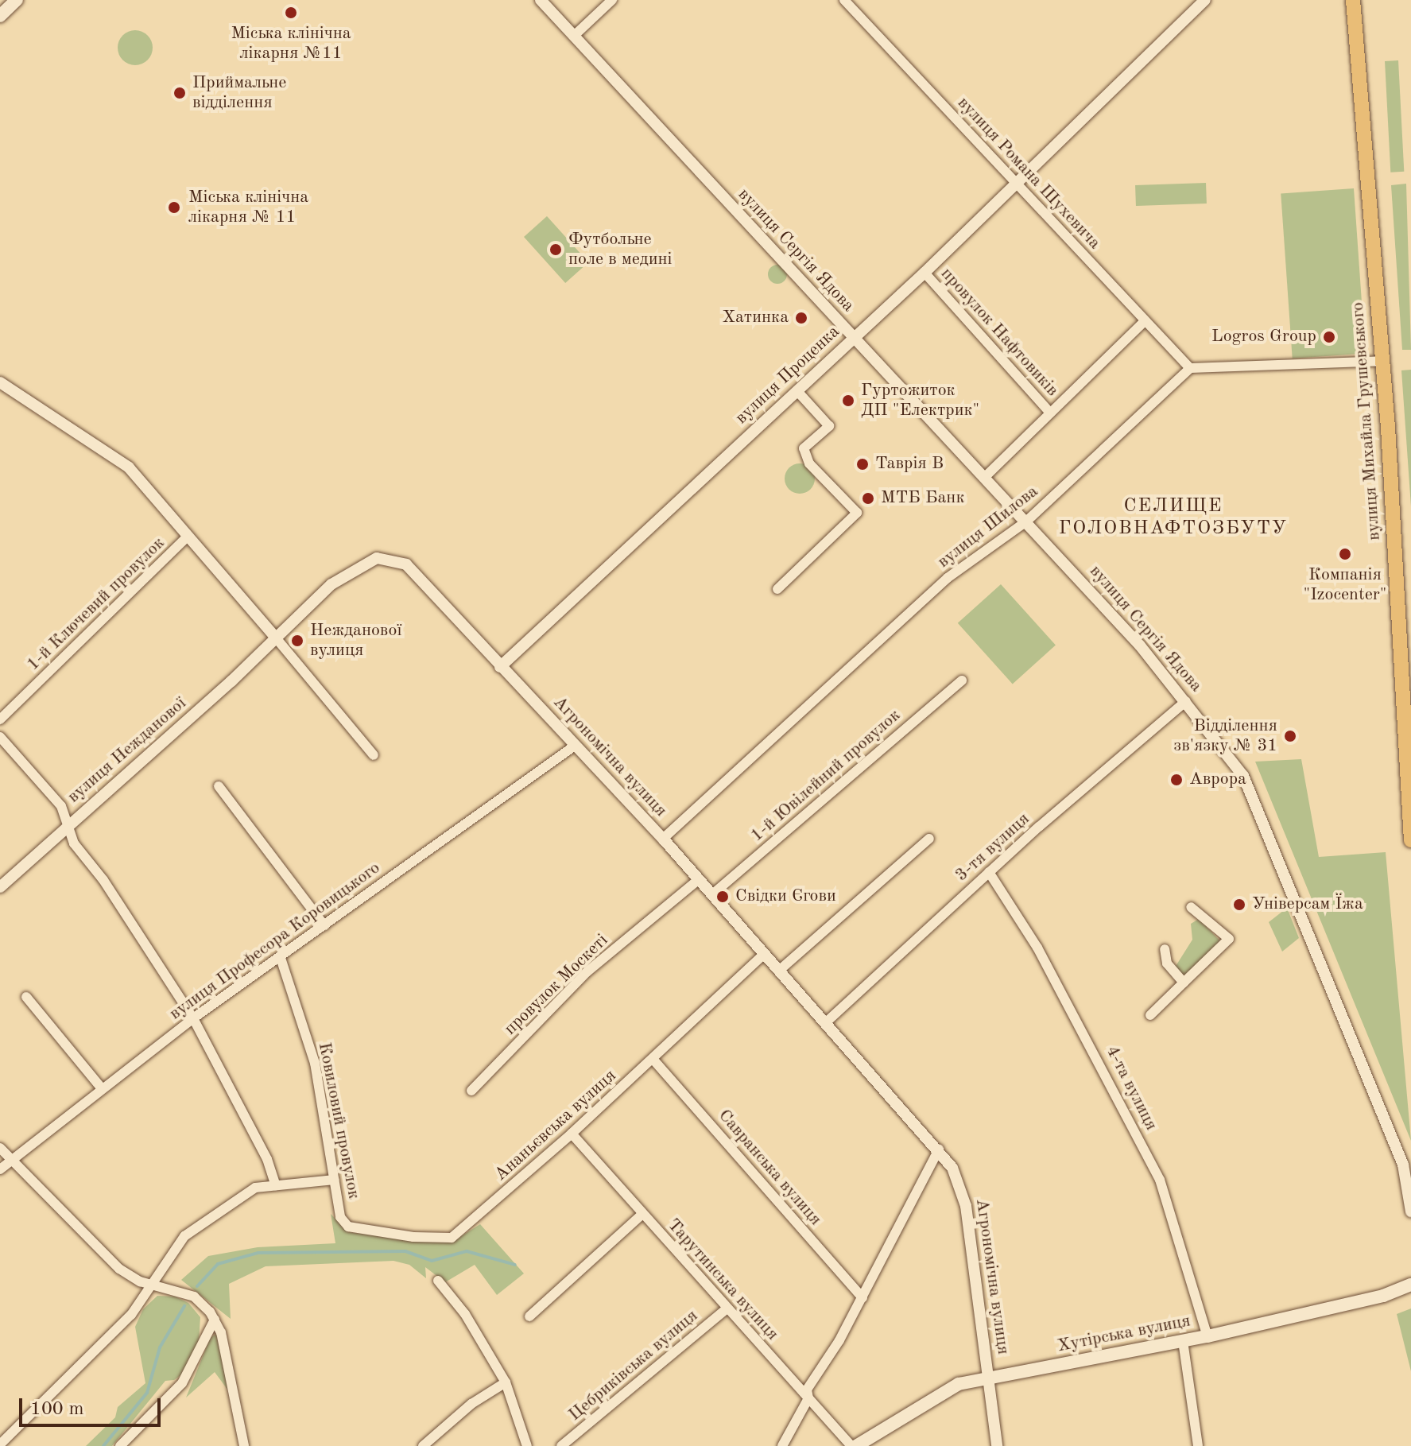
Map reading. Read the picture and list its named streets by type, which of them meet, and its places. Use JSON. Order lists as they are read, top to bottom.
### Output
{
  "streets": {
    "main road": ["вулиця Михайла Грушевського", "Хутірська вулиця"],
    "street": [
      "вулиця Романа Шухевича",
      "вулиця Сергія Ядова",
      "провулок Нафтовиків",
      "вулиця Проценка",
      "вулиця Шилова",
      "1-й Ключевий провулок",
      "вулиця Нежданової",
      "Агрономічна вулиця",
      "1-й Ювілейний провулок",
      "3-тя вулиця",
      "вулиця Професора Коровицького",
      "провулок Москеті",
      "4-та вулиця",
      "Ковиловий провулок",
      "Ананьєвська вулиця",
      "Савранська вулиця",
      "Тарутинська вулиця",
      "Цебриківська вулиця"
    ]
  },
  "crossings": [
    ["вулиця Романа Шухевича", "провулок Нафтовиків"],
    ["вулиця Романа Шухевича", "вулиця Проценка"],
    ["вулиця Романа Шухевича", "вулиця Шилова"],
    ["вулиця Сергія Ядова", "провулок Нафтовиків"],
    ["вулиця Сергія Ядова", "вулиця Проценка"],
    ["вулиця Сергія Ядова", "вулиця Шилова"],
    ["вулиця Сергія Ядова", "3-тя вулиця"],
    ["провулок Нафтовиків", "вулиця Проценка"],
    ["вулиця Проценка", "Агрономічна вулиця"],
    ["вулиця Шилова", "Агрономічна вулиця"],
    ["вулиця Нежданової", "Агрономічна вулиця"],
    ["Агрономічна вулиця", "1-й Ювілейний провулок"],
    ["Агрономічна вулиця", "3-тя вулиця"],
    ["Агрономічна вулиця", "вулиця Професора Коровицького"],
    ["Агрономічна вулиця", "провулок Москеті"],
    ["Агрономічна вулиця", "Ананьєвська вулиця"],
    ["Агрономічна вулиця", "Хутірська вулиця"],
    ["3-тя вулиця", "4-та вулиця"],
    ["вулиця Професора Коровицького", "Ковиловий провулок"],
    ["4-та вулиця", "Хутірська вулиця"],
    ["Ковиловий провулок", "Ананьєвська вулиця"],
    ["Ананьєвська вулиця", "Савранська вулиця"],
    ["Ананьєвська вулиця", "Тарутинська вулиця"],
    ["Тарутинська вулиця", "Хутірська вулиця"],
    ["Тарутинська вулиця", "Цебриківська вулиця"]
  ],
  "districts": ["СЕЛИЩЕ ГОЛОВНАФТОЗБУТУ"],
  "places": [
    "Міська клінічна лікарня №11",
    "Приймальне відділення",
    "Міська клінічна лікарня № 11",
    "Футбольне поле в медині",
    "Хатинка",
    "Logros Group",
    "Гуртожиток ДП \"Електрик\"",
    "Таврія В",
    "МТБ Банк",
    "Компанія \"Izocenter\"",
    "Нежданової вулиця",
    "Відділення зв'язку № 31",
    "Аврора",
    "Свідки Єгови",
    "Універсам Їжа"
  ],
  "scale_bar": "100 m"
}
